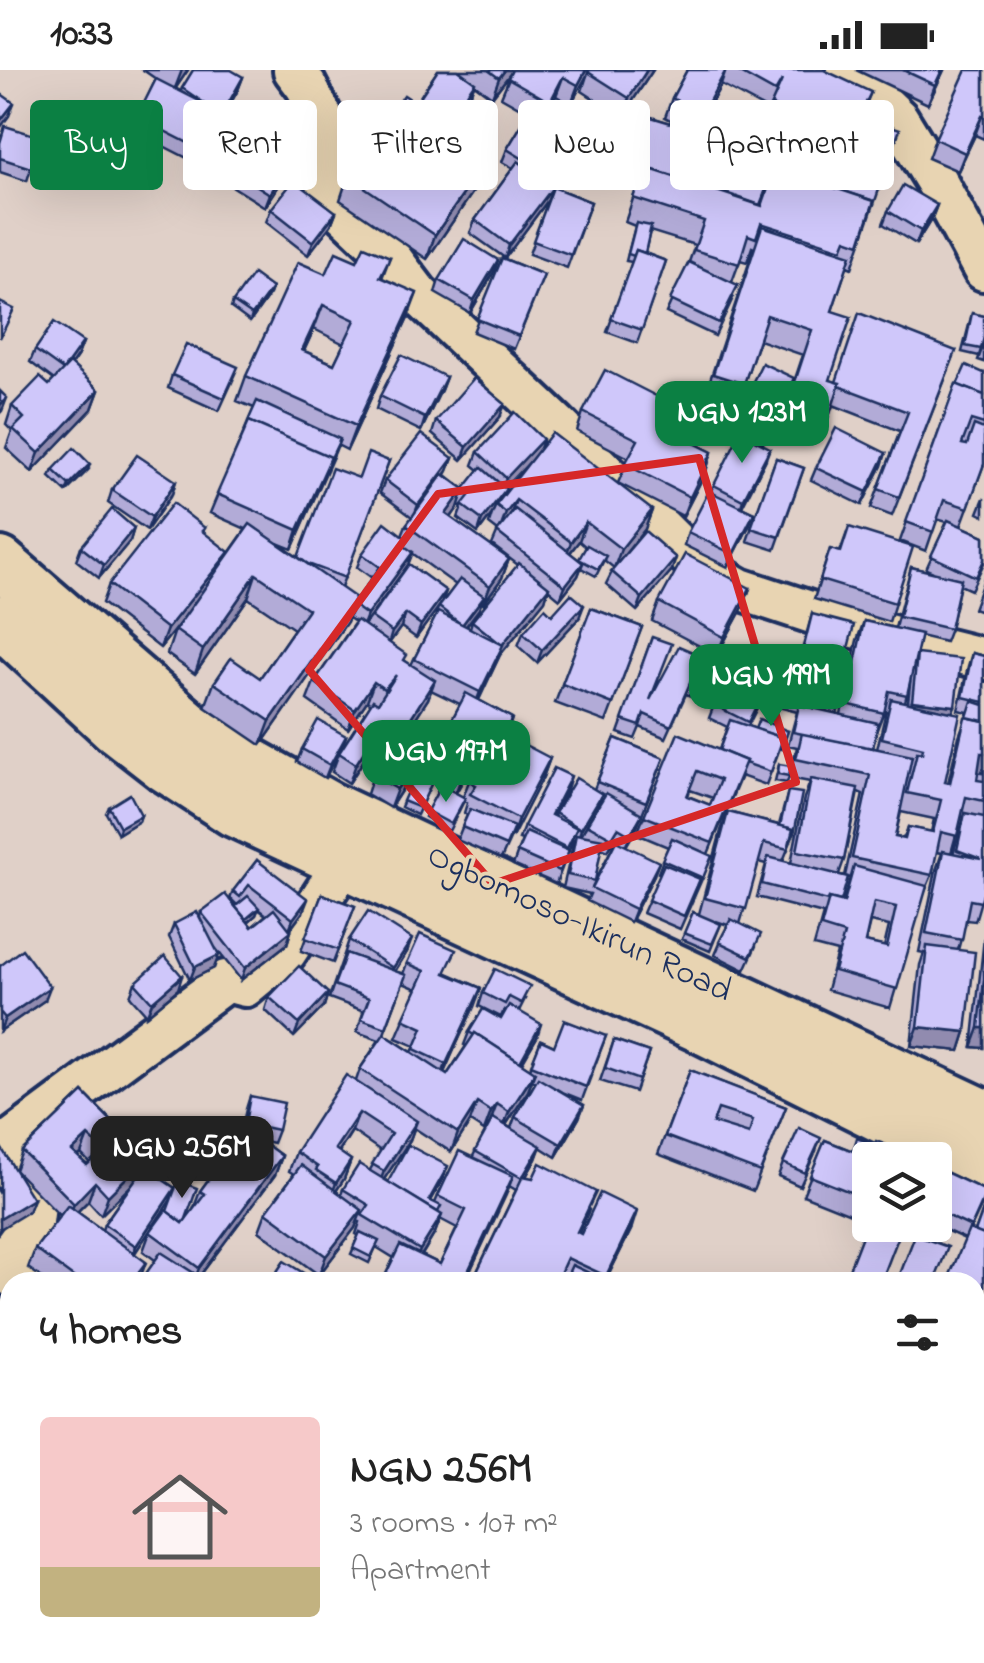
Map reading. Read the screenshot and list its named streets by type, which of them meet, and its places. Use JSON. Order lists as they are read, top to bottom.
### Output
{
  "streets": {
    "main road": ["Ogbomoso-Ikirun Road"]
  },
  "page": {
    "status": "10:33",
    "chip": [
      "Buy",
      "Rent",
      "Filters",
      "New",
      "Apartment"
    ],
    "price": [
      "NGN 123M",
      "NGN 199M",
      "NGN 197M",
      "NGN 256M"
    ],
    "heading": "4 homes",
    "list": [
      {
        "name": "NGN 256M",
        "note": "3 rooms · 107 m² · Apartment"
      }
    ]
  }
}
